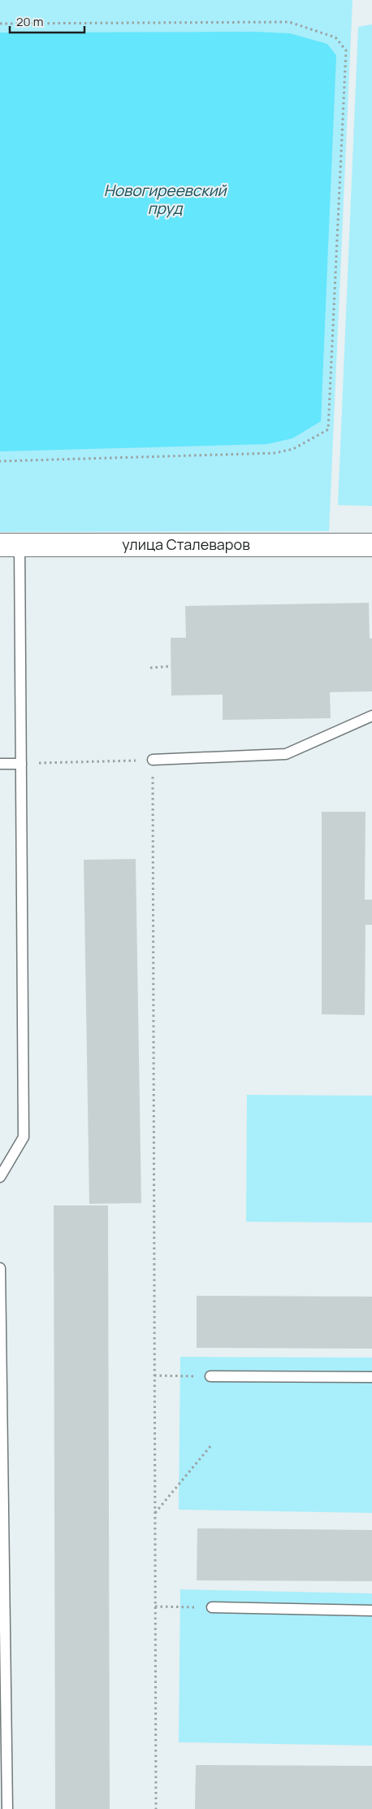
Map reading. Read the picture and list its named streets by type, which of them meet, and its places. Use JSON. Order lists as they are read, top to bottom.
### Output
{
  "streets": {
    "main road": ["улица Сталеваров"]
  },
  "water": ["Новогиреевский пруд"],
  "scale_bar": "20 m"
}
